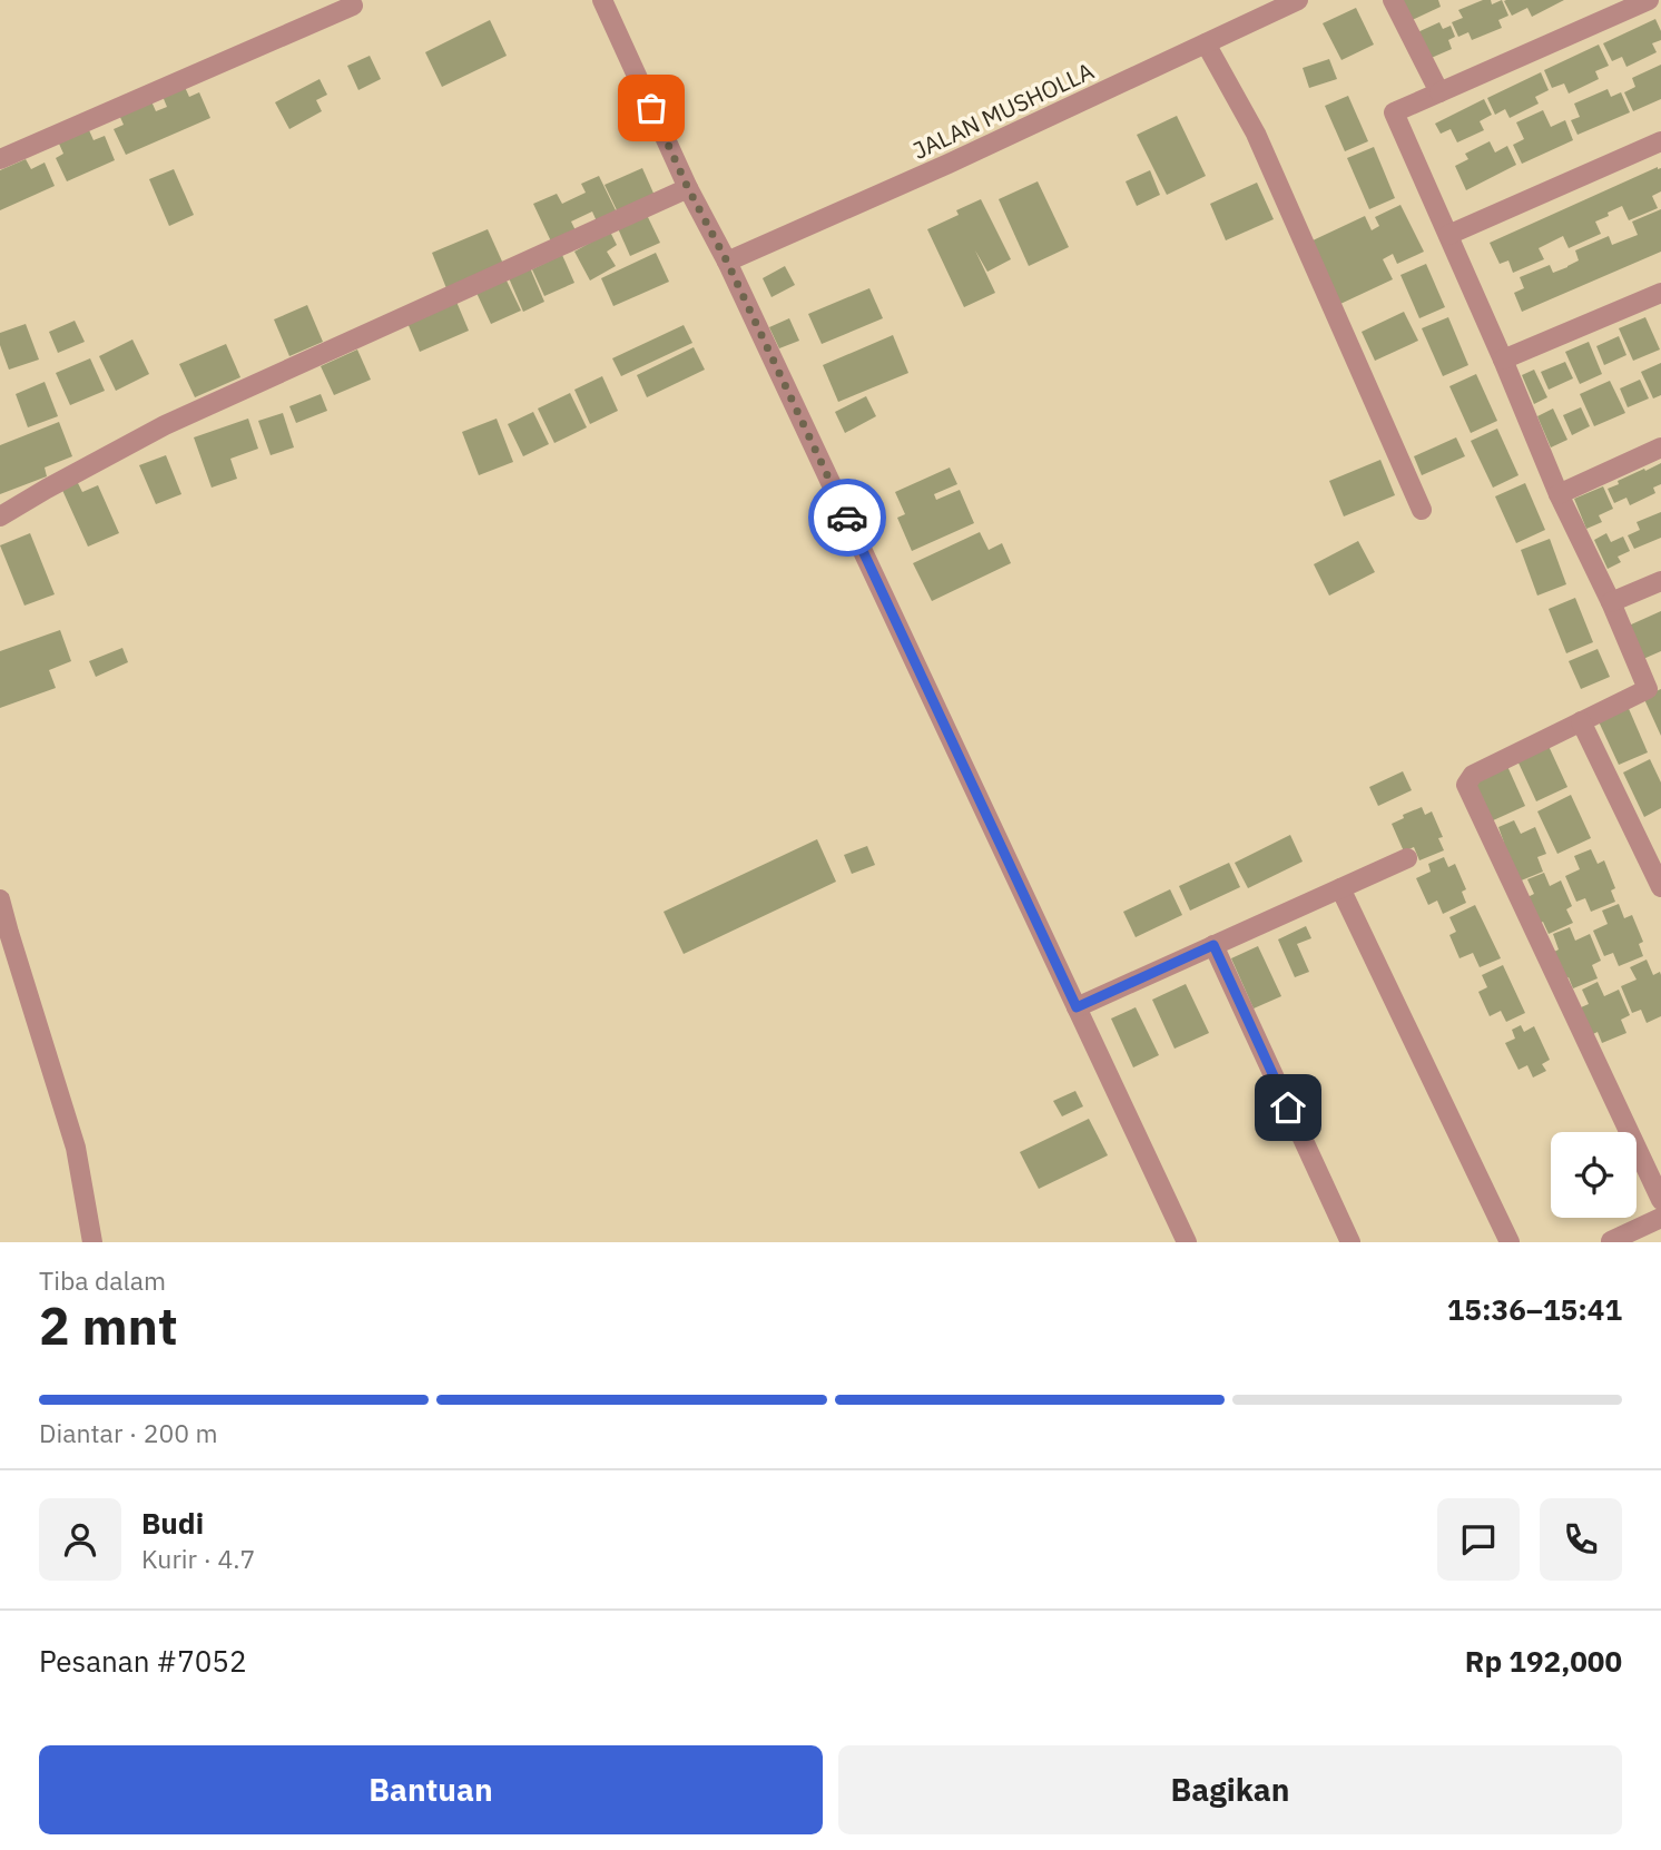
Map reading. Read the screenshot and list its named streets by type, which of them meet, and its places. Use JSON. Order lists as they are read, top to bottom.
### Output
{
  "streets": {
    "street": ["JALAN MUSHOLLA"]
  },
  "page": {
    "heading": ["2 mnt", "Tiba dalam", "15:36–15:41"],
    "panel": [
      "Budi",
      "Kurir · 4.7",
      "Pesanan #7052",
      "Rp 192,000"
    ],
    "bar": "Diantar · 200 m",
    "buttons": ["Bantuan", "Bagikan"]
  }
}
